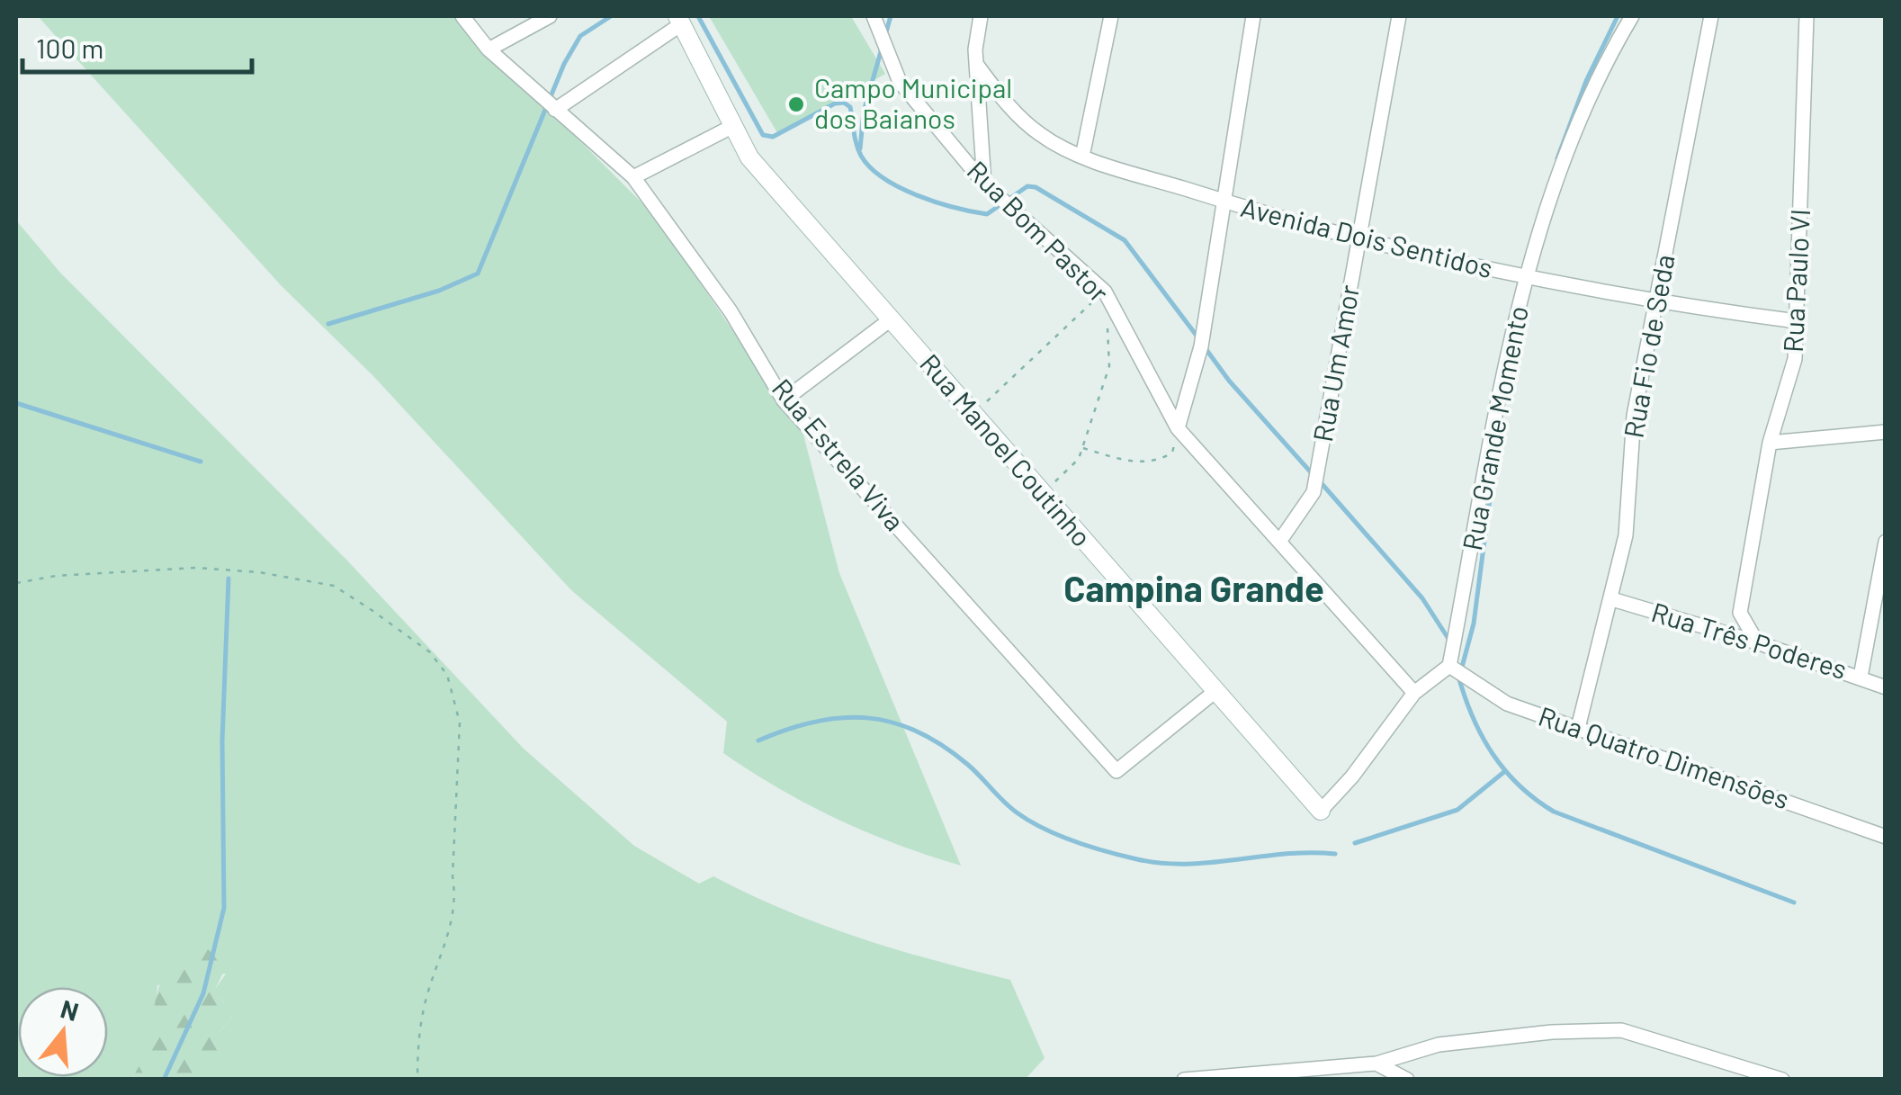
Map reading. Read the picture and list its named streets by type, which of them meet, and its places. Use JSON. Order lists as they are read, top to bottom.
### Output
{
  "streets": {
    "street": [
      "Rua Bom Pastor",
      "Avenida Dois Sentidos",
      "Rua Paulo VI",
      "Rua Fio de Seda",
      "Rua Um Amor",
      "Rua Grande Momento",
      "Rua Manoel Coutinho",
      "Rua Estrela Viva",
      "Rua Três Poderes",
      "Rua Quatro Dimensões"
    ]
  },
  "crossings": [
    ["Rua Bom Pastor", "Rua Um Amor"],
    ["Avenida Dois Sentidos", "Rua Paulo VI"],
    ["Avenida Dois Sentidos", "Rua Fio de Seda"],
    ["Avenida Dois Sentidos", "Rua Um Amor"],
    ["Avenida Dois Sentidos", "Rua Grande Momento"],
    ["Rua Paulo VI", "Rua Três Poderes"],
    ["Rua Fio de Seda", "Rua Três Poderes"],
    ["Rua Fio de Seda", "Rua Quatro Dimensões"],
    ["Rua Grande Momento", "Rua Quatro Dimensões"],
    ["Rua Manoel Coutinho", "Rua Estrela Viva"]
  ],
  "districts": ["Campina Grande"],
  "places": ["Campo Municipal dos Baianos"],
  "scale_bar": "100 m",
  "north": "top"
}
